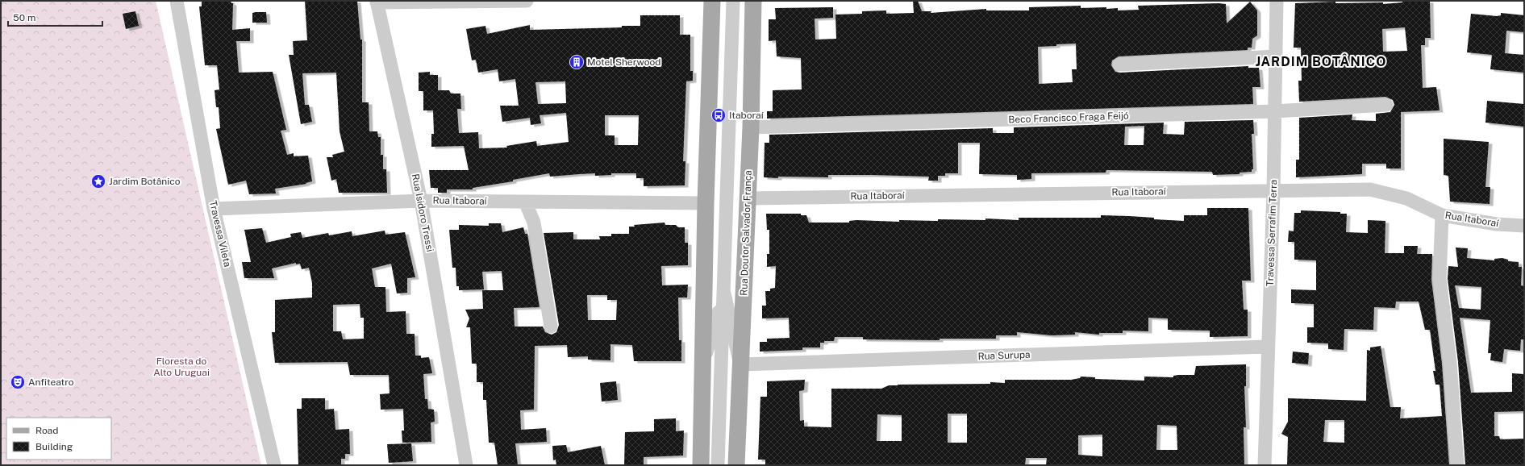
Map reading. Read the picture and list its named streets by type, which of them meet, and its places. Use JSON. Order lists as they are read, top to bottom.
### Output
{
  "streets": {
    "main road": ["Rua Doutor Salvador França"],
    "street": [
      "Beco Francisco Fraga Feijó",
      "Rua Itaboraí",
      "Rua Isidoro Tressi",
      "Travessa Serrafim Terra",
      "Travessa Vileta",
      "Rua Surupa"
    ]
  },
  "crossings": [
    ["Beco Francisco Fraga Feijó", "Rua Doutor Salvador França"],
    ["Beco Francisco Fraga Feijó", "Travessa Serrafim Terra"],
    ["Rua Itaboraí", "Rua Isidoro Tressi"],
    ["Rua Itaboraí", "Rua Doutor Salvador França"],
    ["Rua Itaboraí", "Travessa Serrafim Terra"],
    ["Rua Itaboraí", "Travessa Vileta"],
    ["Rua Doutor Salvador França", "Rua Surupa"],
    ["Travessa Serrafim Terra", "Rua Surupa"]
  ],
  "districts": ["JARDIM BOTÂNICO"],
  "parks": ["Floresta do Alto Uruguai"],
  "places": {
    "building": ["Motel Sherwood"],
    "bus stop": ["Itaboraí"],
    "place": ["Jardim Botânico"],
    "theatre": ["Anfiteatro"]
  },
  "legend": ["Road", "Building"],
  "scale_bar": "50 m"
}
